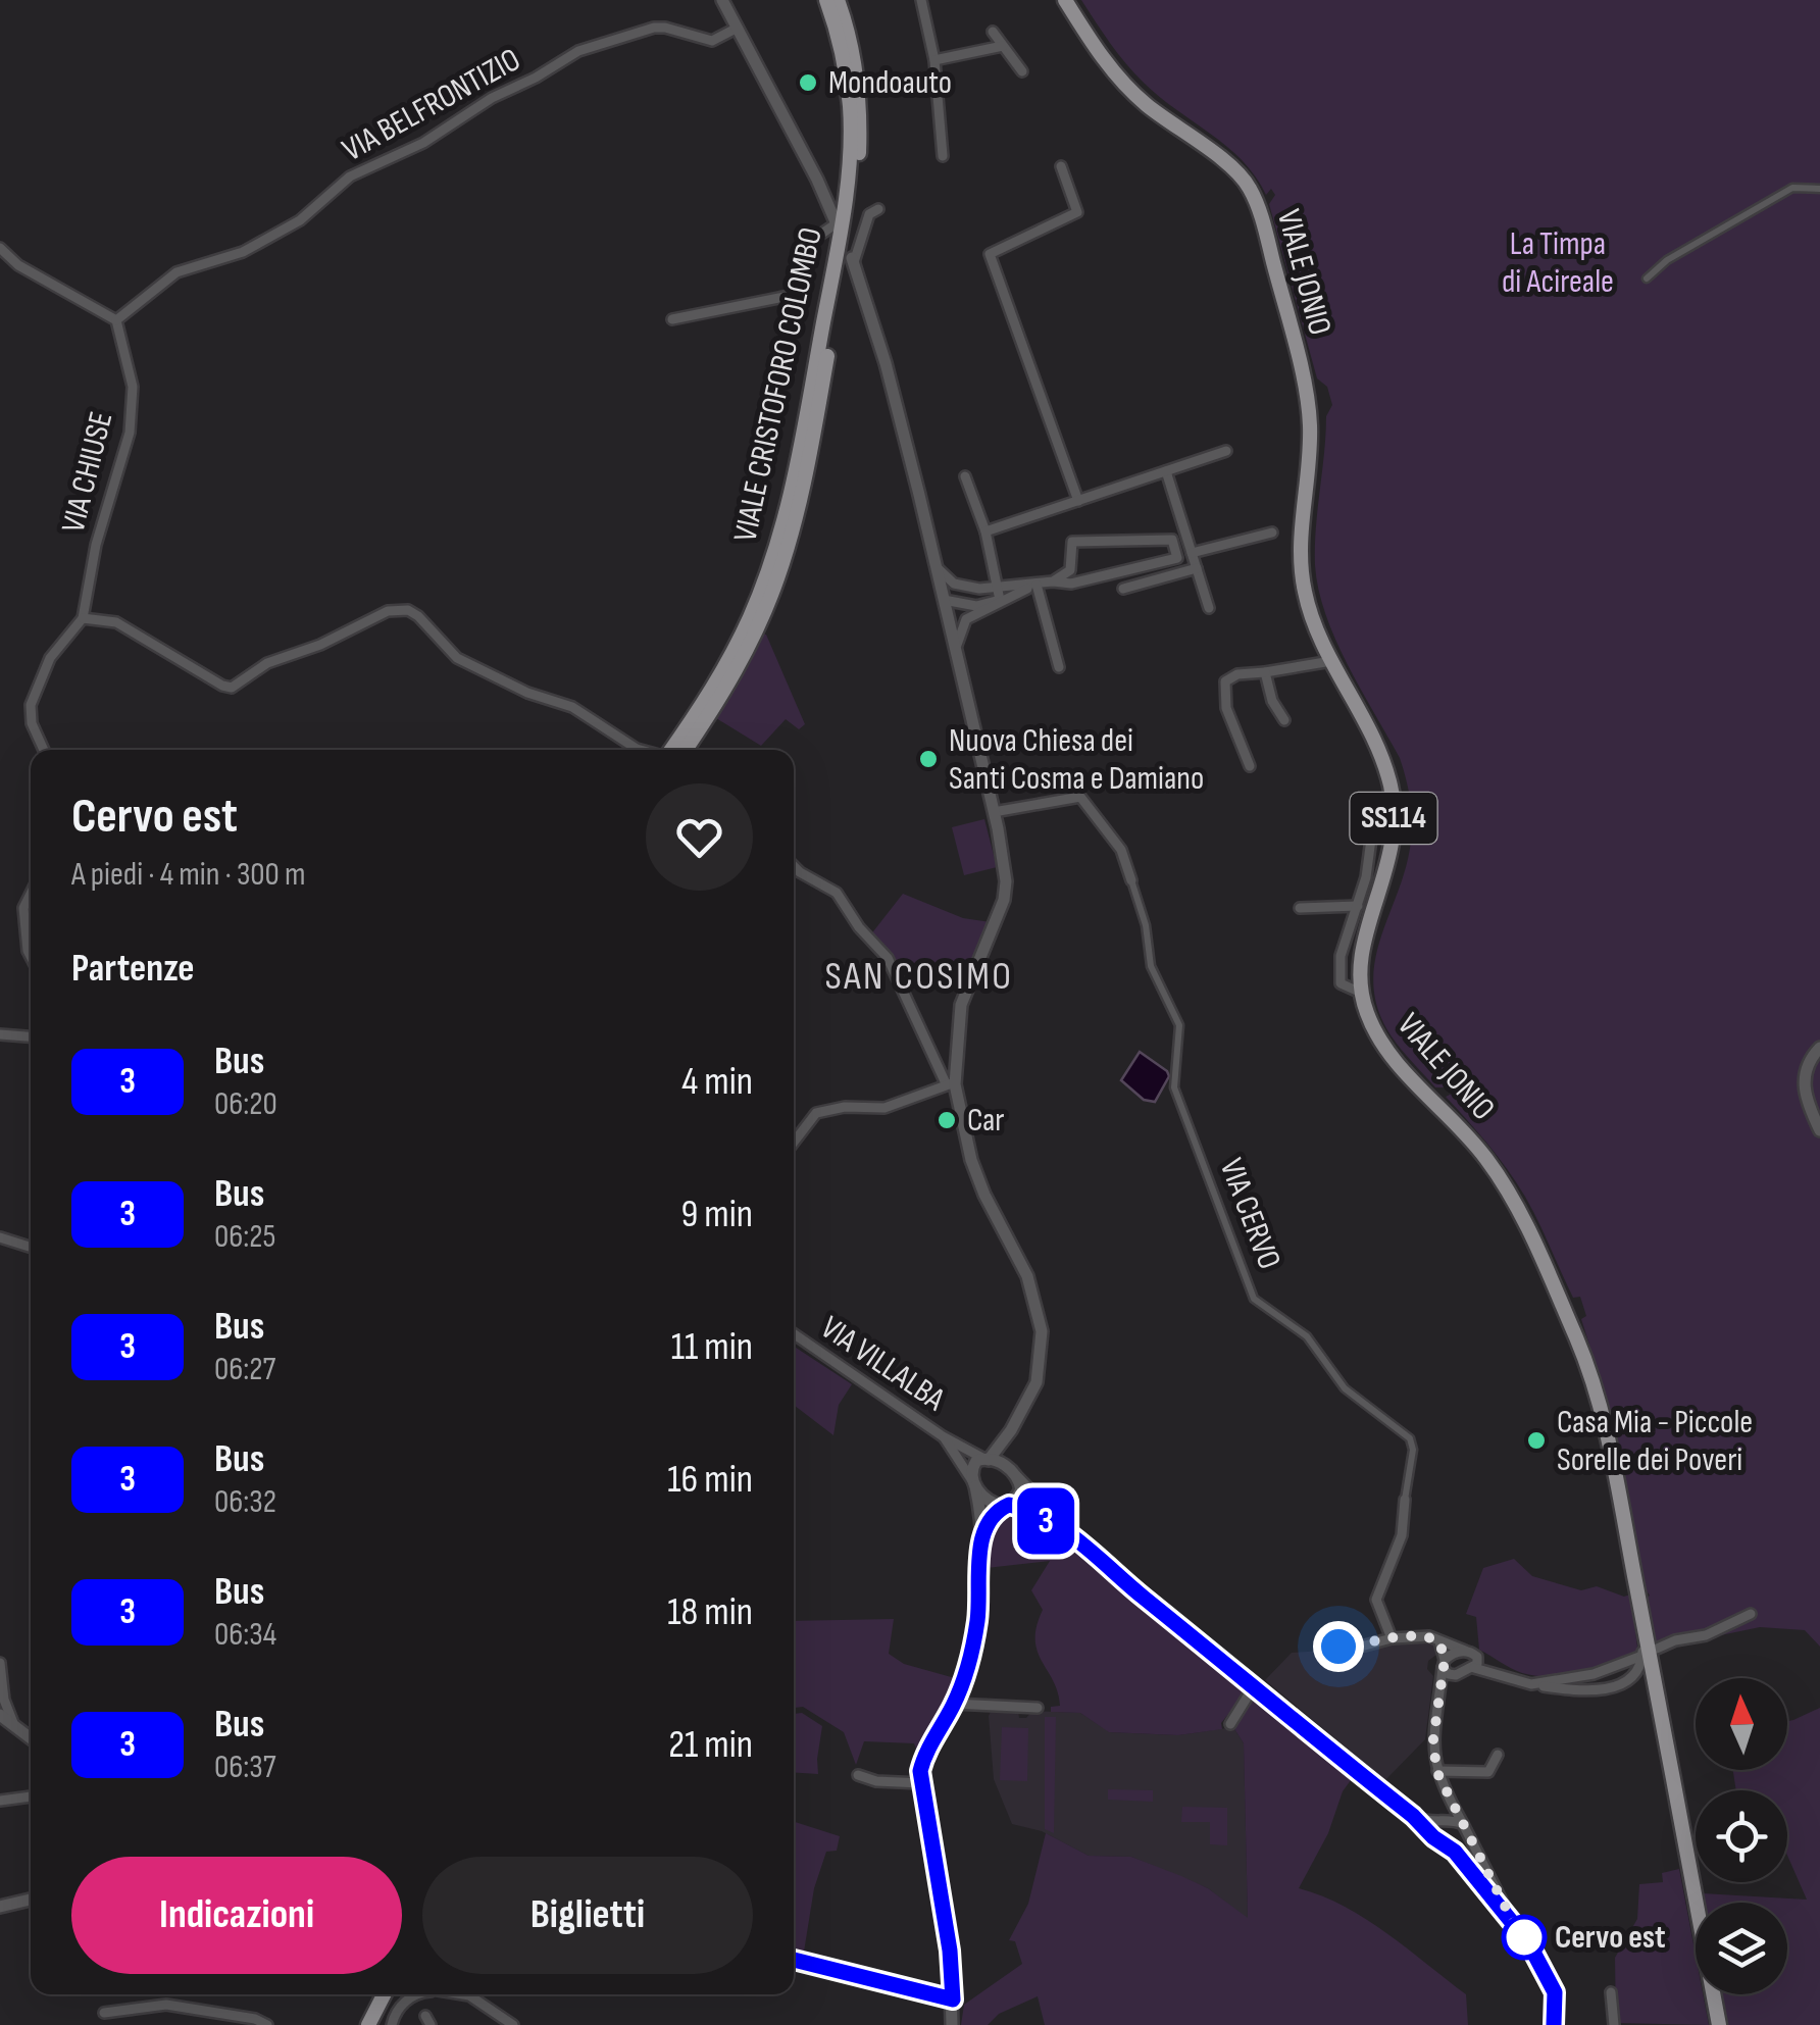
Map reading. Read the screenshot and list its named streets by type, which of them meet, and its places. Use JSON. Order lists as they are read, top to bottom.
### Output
{
  "streets": {
    "main road": ["VIALE JONIO", "VIALE CRISTOFORO COLOMBO", "SS114"],
    "street": [
      "VIA BELFRONTIZIO",
      "VIA CHIUSE",
      "VIA CERVO",
      "VIA VILLALBA"
    ]
  },
  "crossings": [
    ["VIA BELFRONTIZIO", "VIA CHIUSE"]
  ],
  "districts": ["SAN COSIMO"],
  "parks": ["La Timpa di Acireale"],
  "places": [
    "Mondoauto",
    "Nuova Chiesa dei Santi Cosma e Damiano",
    "Car",
    "Casa Mia - Piccole Sorelle dei Poveri",
    "Cervo est"
  ],
  "lines": ["bus line 3"],
  "north": "top",
  "page": {
    "on_map": "3",
    "heading": [
      ["Cervo est", "A piedi · 4 min · 300 m"],
      "Partenze"
    ],
    "list": [
      {
        "mark": "3",
        "name": "Bus",
        "note": "06:20",
        "value": "4 min"
      },
      {
        "mark": "3",
        "name": "Bus",
        "note": "06:25",
        "value": "9 min"
      },
      {
        "mark": "3",
        "name": "Bus",
        "note": "06:27",
        "value": "11 min"
      },
      {
        "mark": "3",
        "name": "Bus",
        "note": "06:32",
        "value": "16 min"
      },
      {
        "mark": "3",
        "name": "Bus",
        "note": "06:34",
        "value": "18 min"
      },
      {
        "mark": "3",
        "name": "Bus",
        "note": "06:37",
        "value": "21 min"
      }
    ],
    "buttons": ["Indicazioni", "Biglietti"]
  }
}
